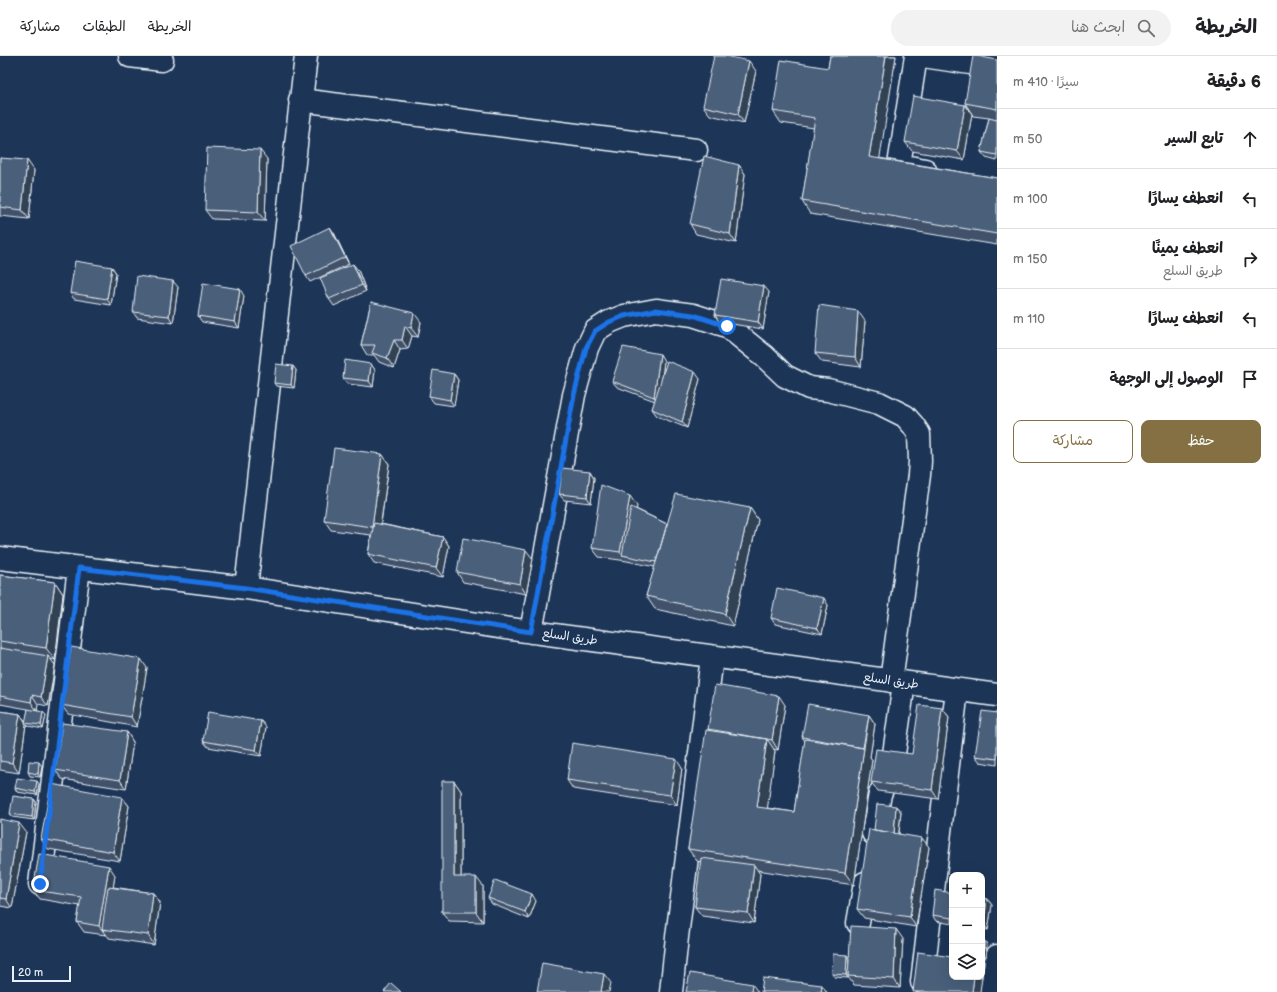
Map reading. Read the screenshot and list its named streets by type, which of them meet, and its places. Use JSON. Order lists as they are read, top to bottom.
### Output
{
  "streets": {
    "street": ["طريق السلع"]
  },
  "scale_bar": "20 m",
  "page": {
    "header": "الخريطة",
    "search": "ابحث هنا",
    "nav": ["الخريطة", "الطبقات", "مشاركة"],
    "heading": ["6 دقيقة", "سيرًا · 410 m"],
    "list": [
      ["تابع السير", "50 m"],
      ["انعطف يسارًا", "100 m"],
      ["انعطف يمينًا", "طريق السلع", "150 m"],
      ["انعطف يسارًا", "110 m"],
      "الوصول إلى الوجهة"
    ],
    "buttons": ["حفظ", "مشاركة"],
    "map_buttons": ["+", "−"],
    "scale": "20 m"
  }
}
